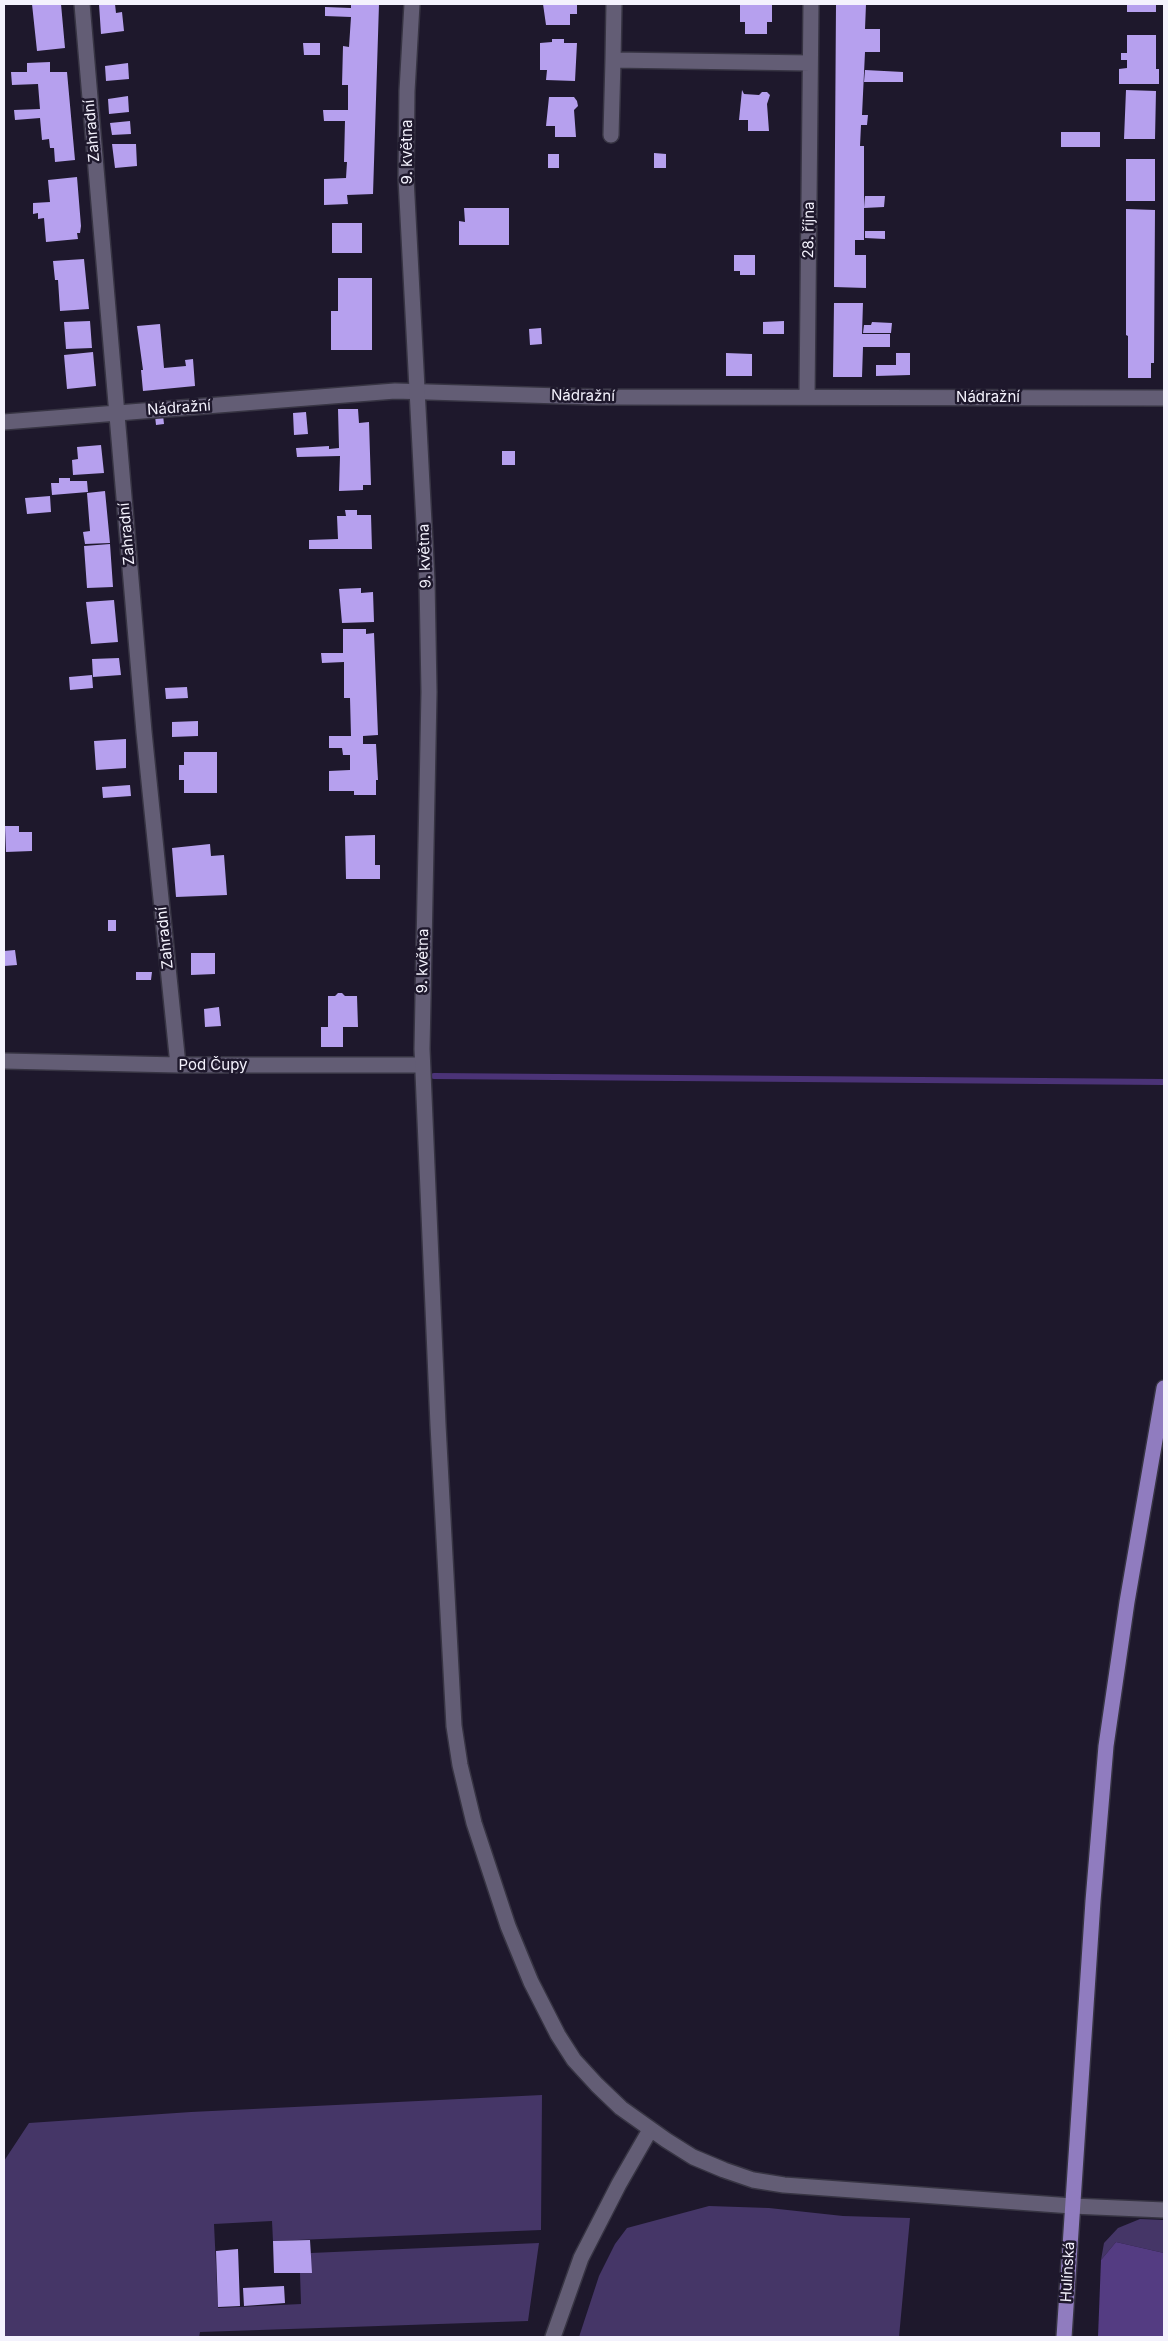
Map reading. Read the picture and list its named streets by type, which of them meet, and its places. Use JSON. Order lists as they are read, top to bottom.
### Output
{
  "streets": {
    "main road": ["Hulínská"],
    "street": [
      "Zahradní",
      "9. května",
      "28. října",
      "Nádražní",
      "Pod Čupy"
    ]
  },
  "crossings": [
    ["Zahradní", "Nádražní"],
    ["Zahradní", "Pod Čupy"],
    ["9. května", "Nádražní"],
    ["9. května", "Pod Čupy"],
    ["9. května", "Hulínská"],
    ["28. října", "Nádražní"]
  ]
}
